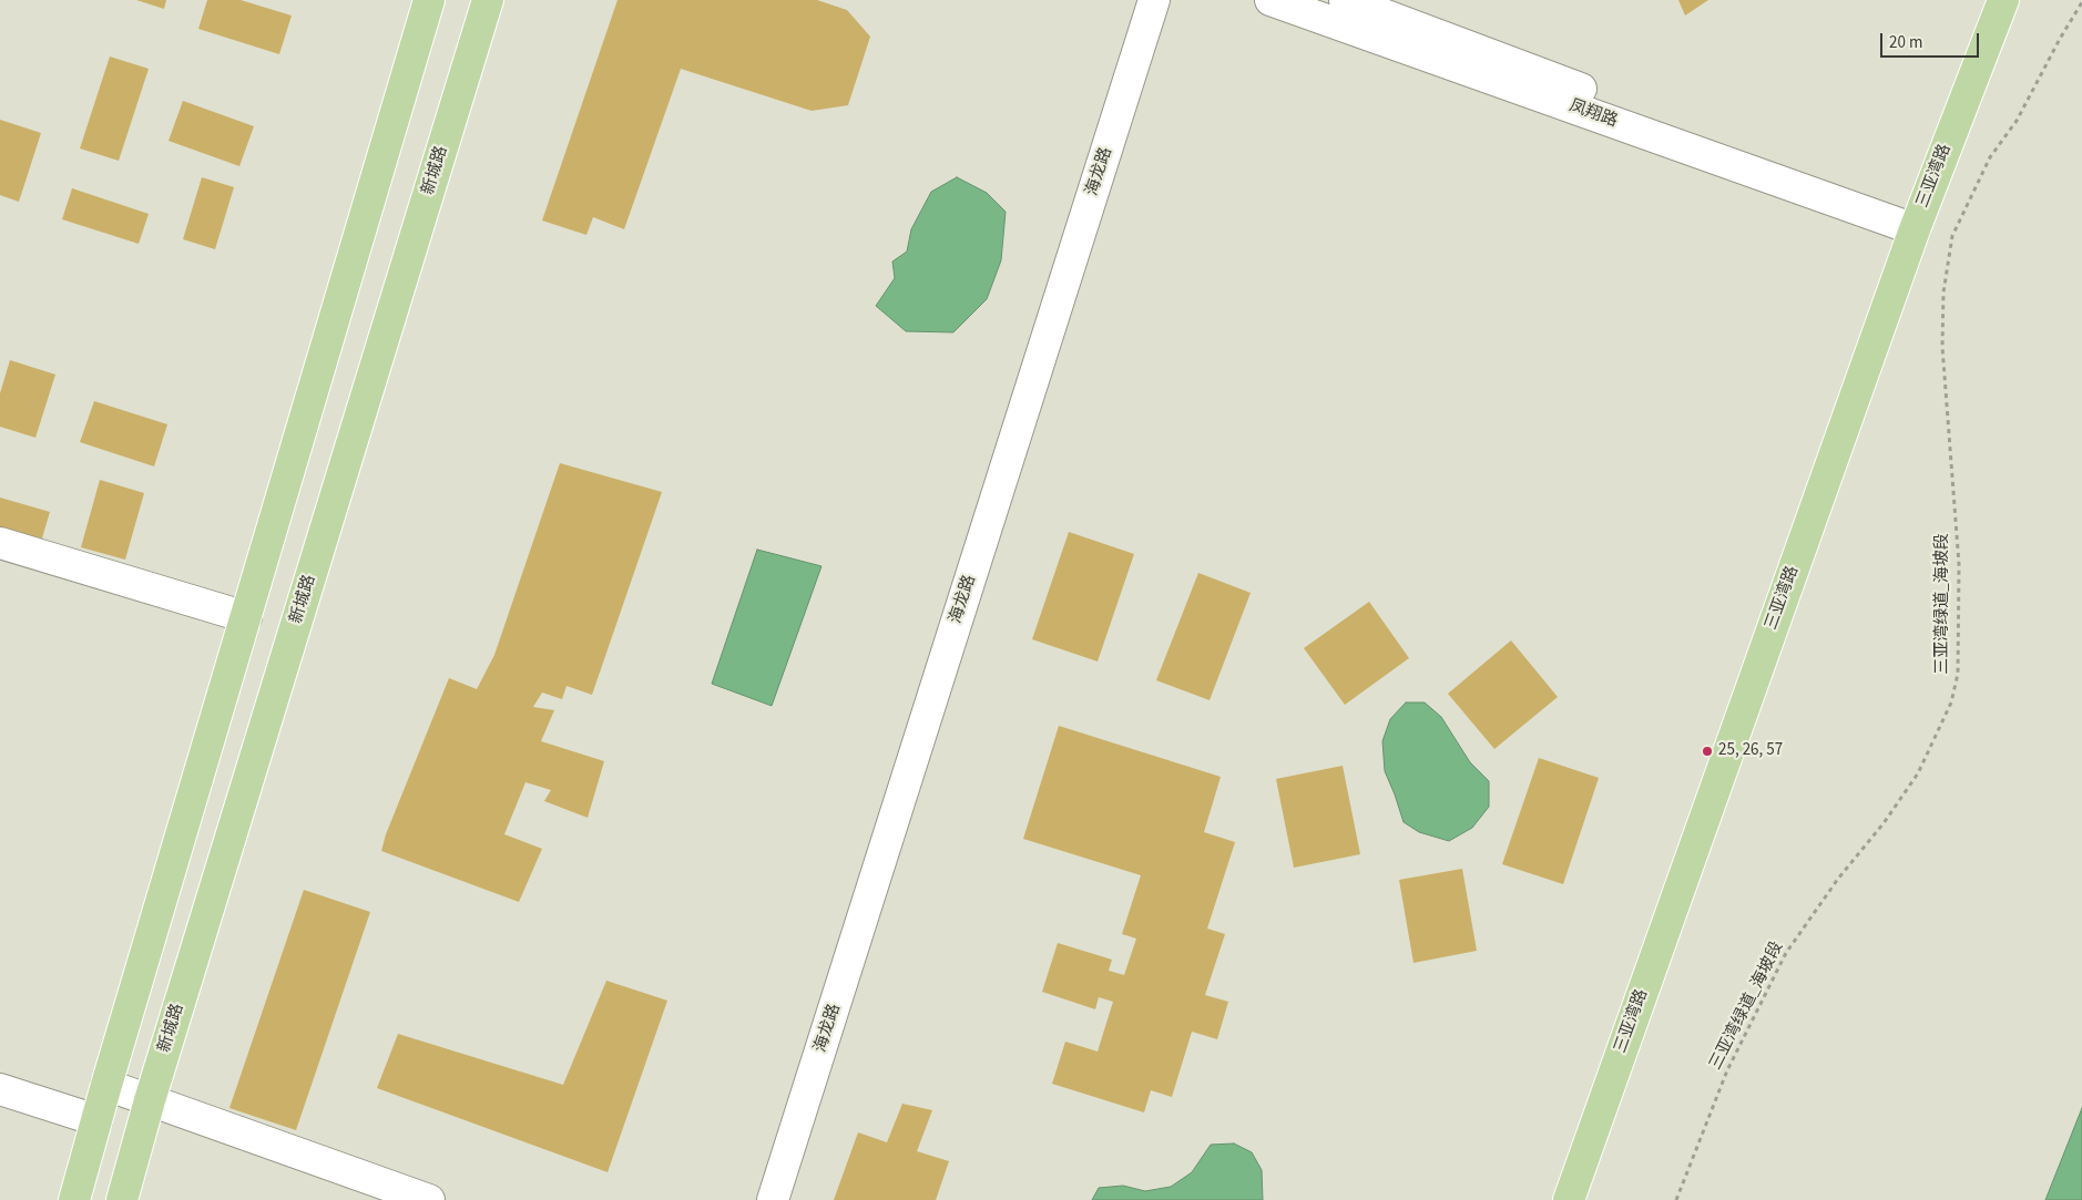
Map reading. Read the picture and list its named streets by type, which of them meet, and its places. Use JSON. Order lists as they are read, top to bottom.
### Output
{
  "streets": {
    "main road": ["新城路", "三亚湾路"],
    "street": ["凤翔路", "海龙路"],
    "path": ["三亚湾绿道_海坡段"]
  },
  "crossings": [
    ["凤翔路", "三亚湾路"]
  ],
  "places": ["25, 26, 57"],
  "scale_bar": "20 m"
}
